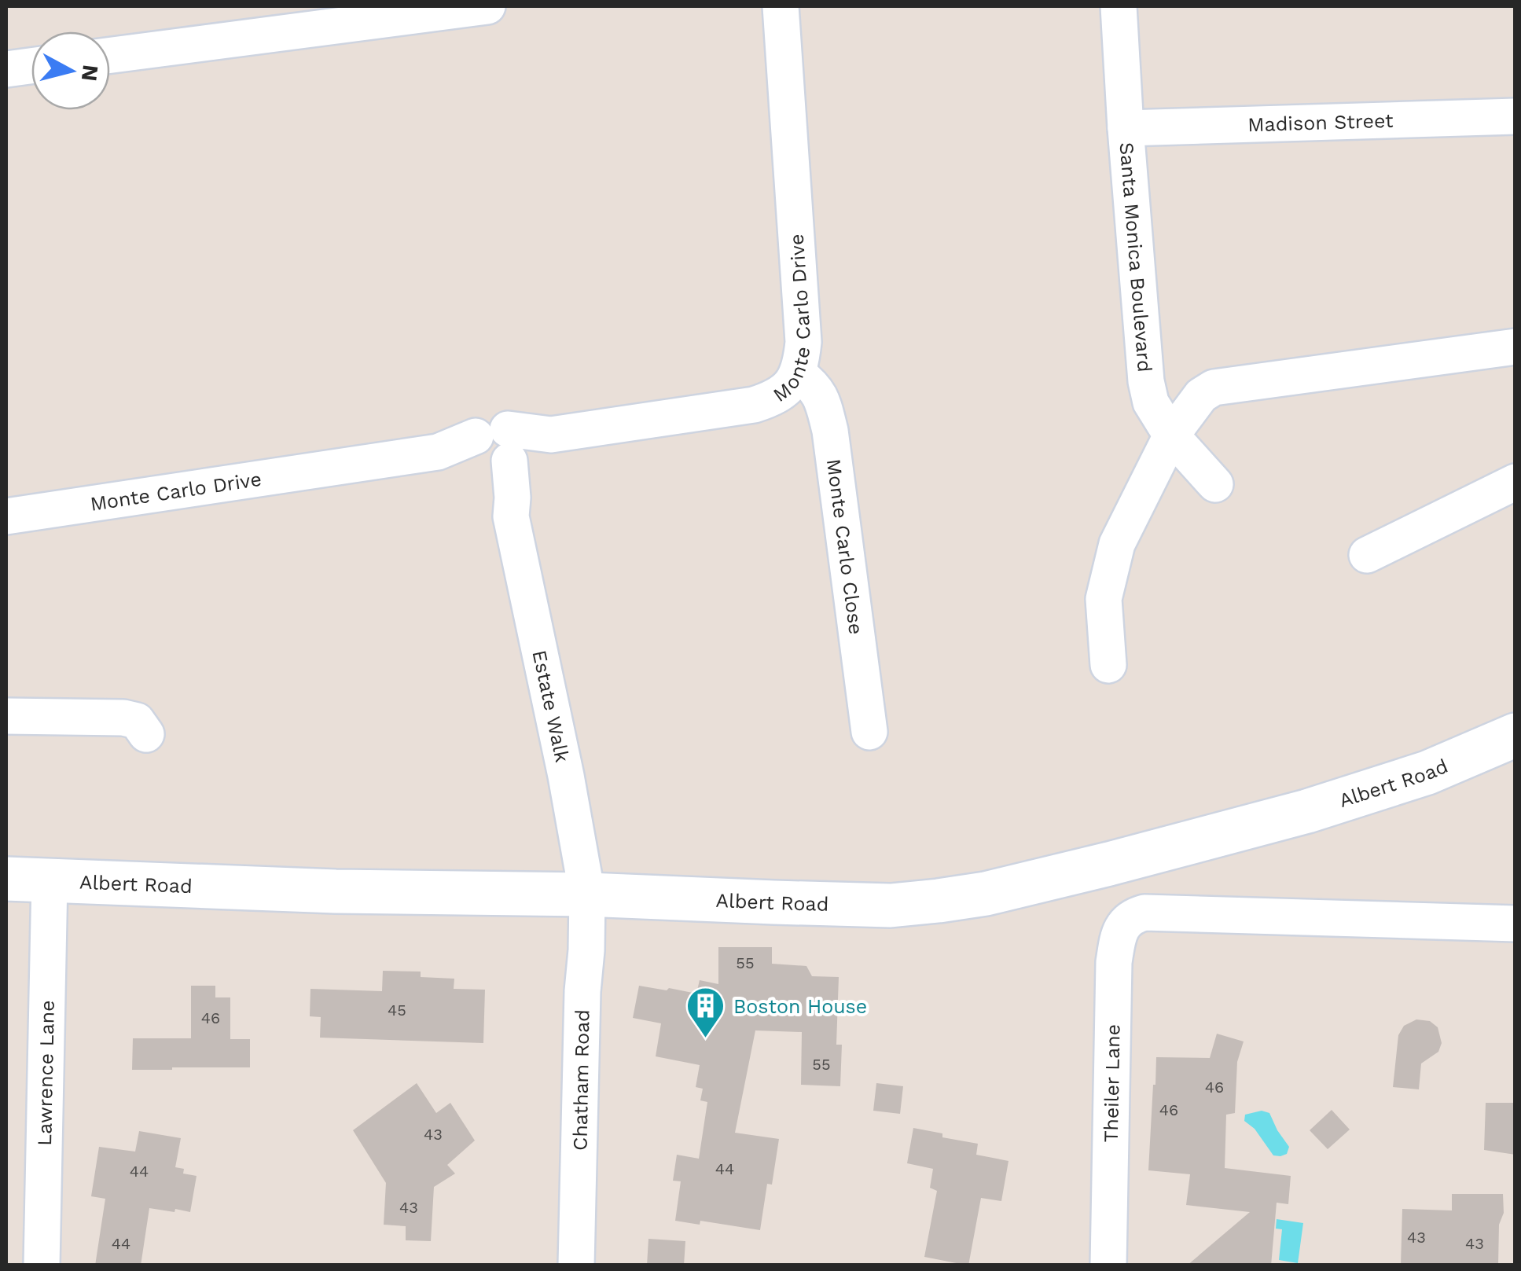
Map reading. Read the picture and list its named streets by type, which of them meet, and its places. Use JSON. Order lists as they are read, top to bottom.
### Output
{
  "streets": {
    "street": [
      "Madison Street",
      "Santa Monica Boulevard",
      "Monte Carlo Drive",
      "Monte Carlo Close",
      "Estate Walk",
      "Albert Road",
      "Lawrence Lane",
      "Chatham Road",
      "Theiler Lane"
    ]
  },
  "crossings": [
    ["Madison Street", "Santa Monica Boulevard"],
    ["Monte Carlo Drive", "Monte Carlo Close"],
    ["Monte Carlo Drive", "Estate Walk"],
    ["Estate Walk", "Albert Road"],
    ["Estate Walk", "Chatham Road"],
    ["Albert Road", "Lawrence Lane"],
    ["Albert Road", "Chatham Road"]
  ],
  "places": {
    "building": ["Boston House"]
  },
  "house_numbers": [
    "55",
    "45",
    "46",
    "55",
    "46",
    "46",
    "43",
    "44",
    "44",
    "43",
    "43",
    "44",
    "43"
  ],
  "north": "right"
}
